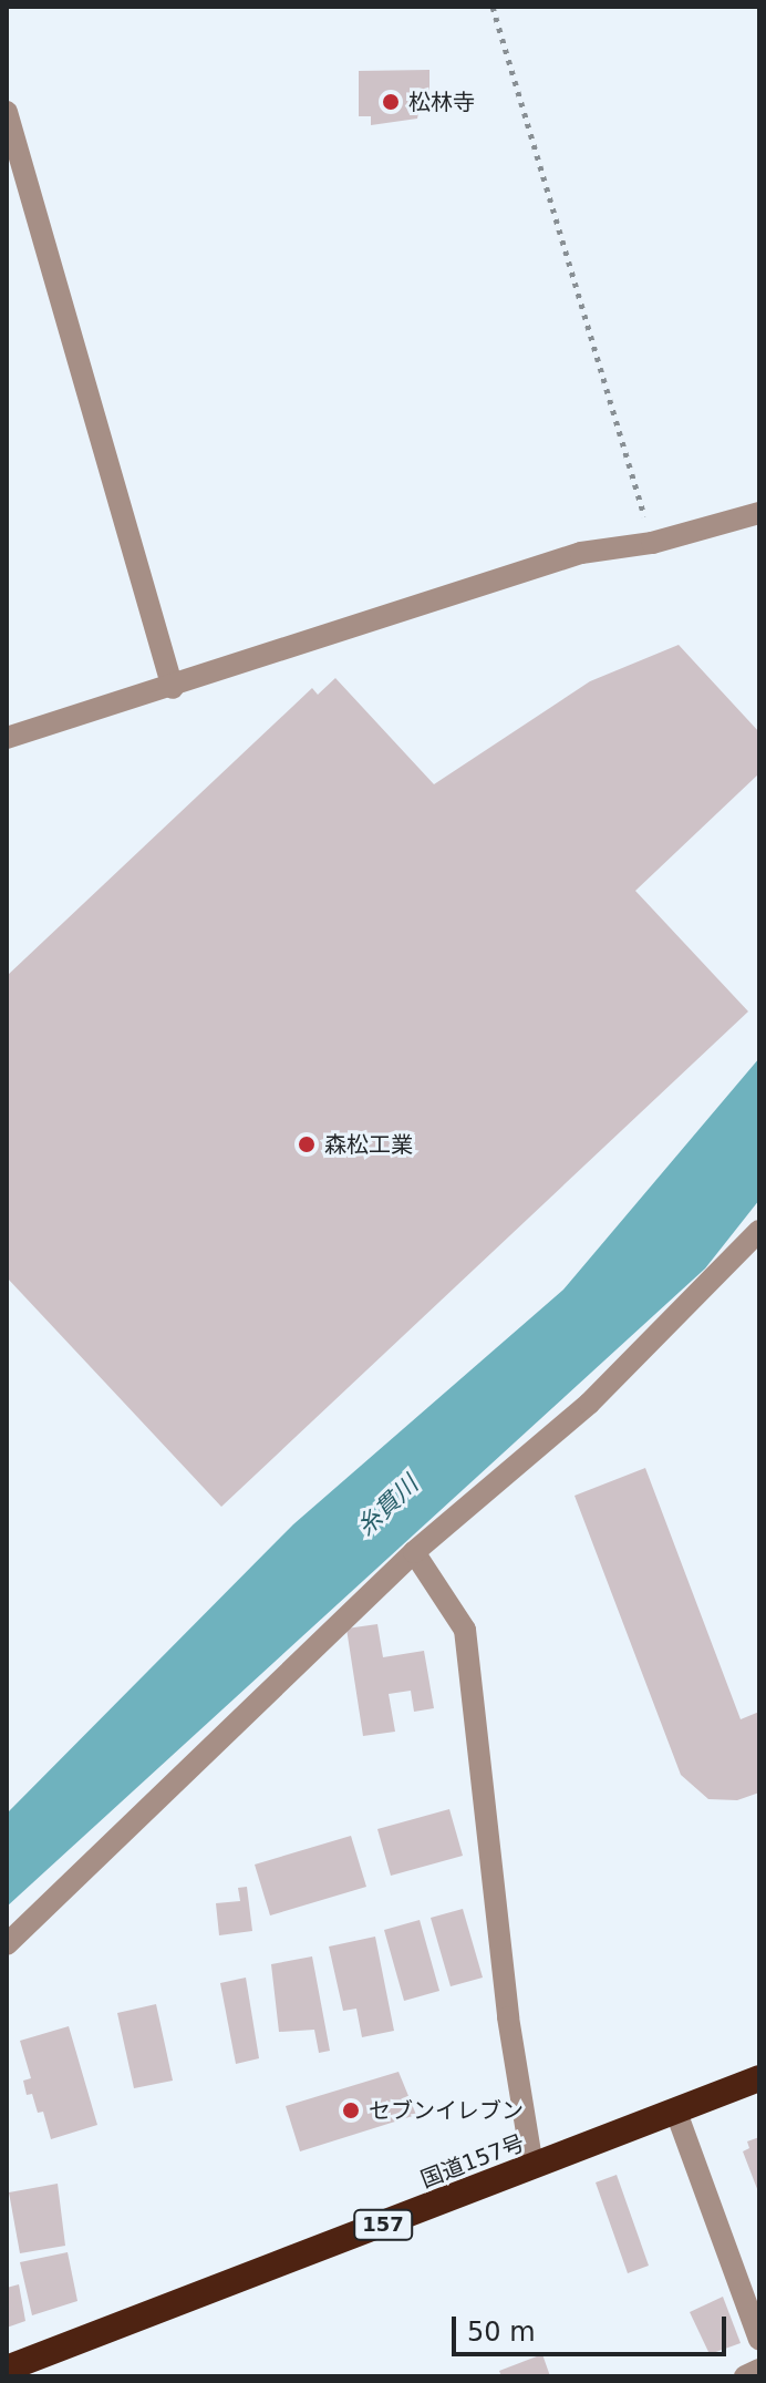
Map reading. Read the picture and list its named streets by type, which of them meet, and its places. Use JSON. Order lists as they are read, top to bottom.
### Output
{
  "streets": {
    "highway": ["国道157号", "157"]
  },
  "water": ["糸貫川"],
  "places": ["松林寺", "森松工業", "セブンイレブン"],
  "scale_bar": "50 m"
}
